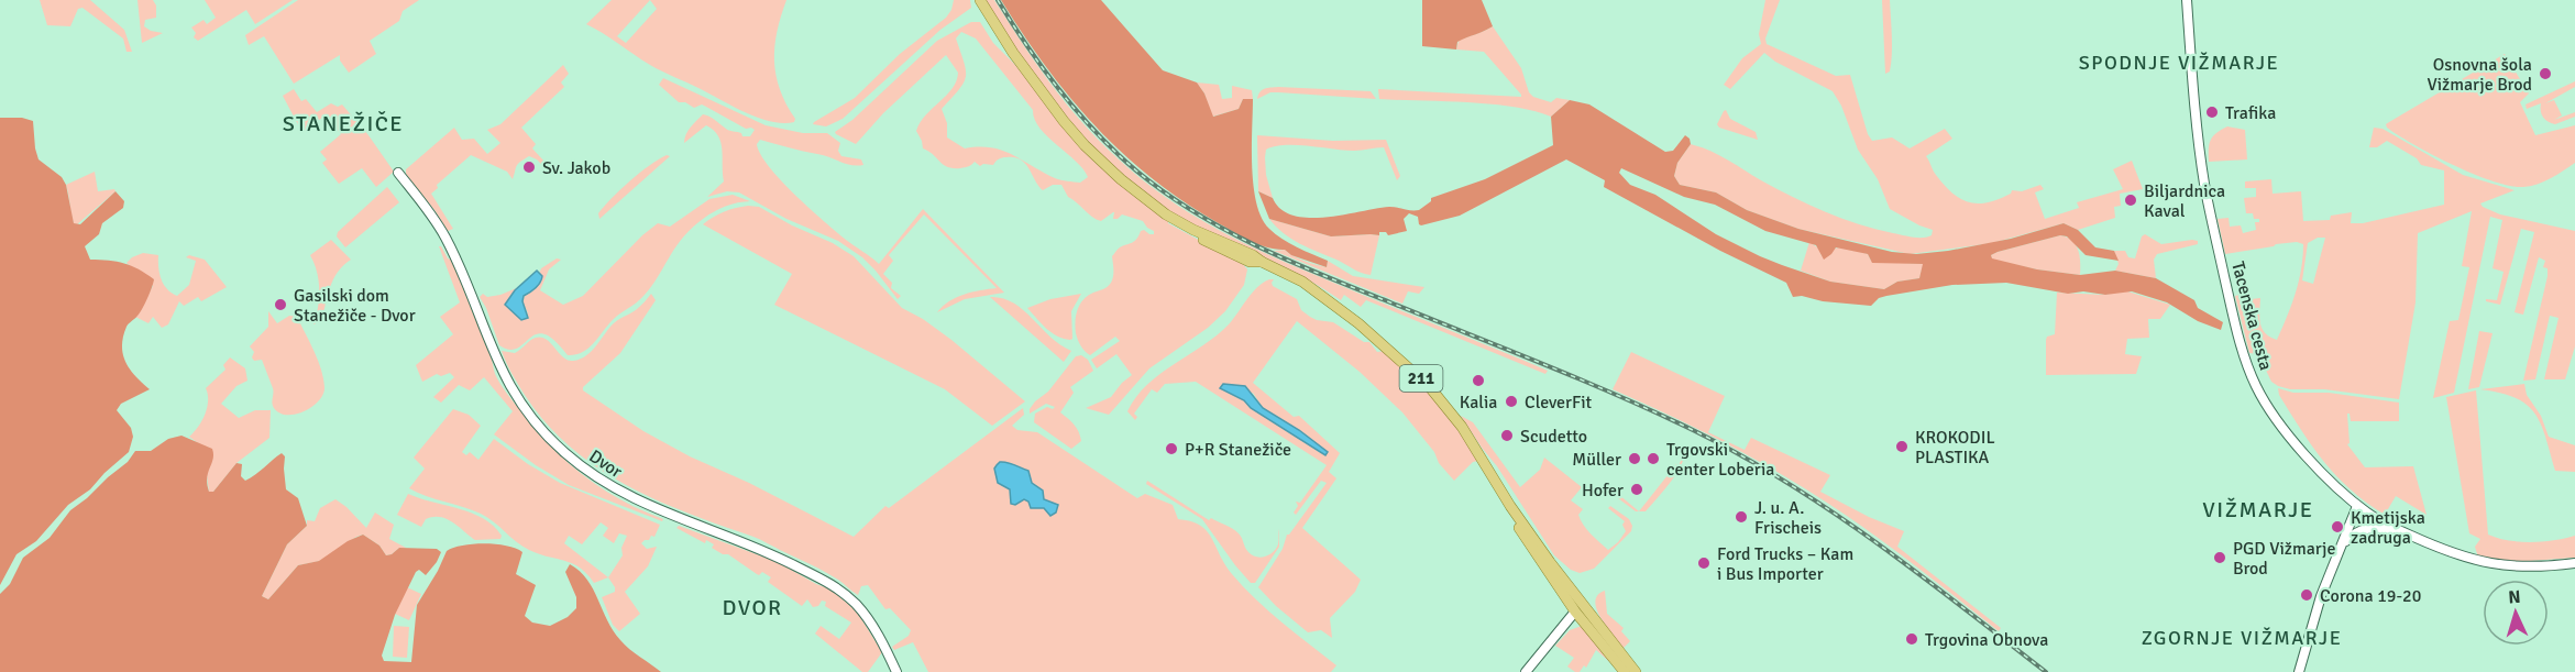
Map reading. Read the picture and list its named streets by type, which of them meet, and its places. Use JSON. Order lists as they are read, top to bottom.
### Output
{
  "streets": {
    "main road": ["211"],
    "street": ["Tacenska cesta", "Dvor"]
  },
  "districts": [
    "SPODNJE VIŽMARJE",
    "STANEŽIČE",
    "VIŽMARJE",
    "DVOR",
    "ZGORNJE VIŽMARJE"
  ],
  "places": [
    "Osnovna šola Vižmarje Brod",
    "Trafika",
    "Sv. Jakob",
    "Biljardnica Kaval",
    "Gasilski dom Stanežiče - Dvor",
    "Kalia",
    "CleverFit",
    "Scudetto",
    "KROKODIL PLASTIKA",
    "P+R Stanežiče",
    "Müller",
    "Trgovski center Loberia",
    "Hofer",
    "J. u. A. Frischeis",
    "Kmetijska zadruga",
    "PGD Vižmarje Brod",
    "Ford Trucks – Kam i Bus Importer",
    "Corona 19-20",
    "Trgovina Obnova"
  ],
  "north": "top"
}
